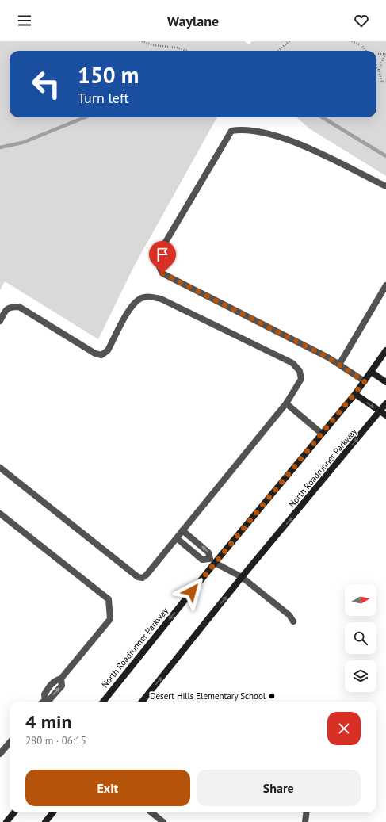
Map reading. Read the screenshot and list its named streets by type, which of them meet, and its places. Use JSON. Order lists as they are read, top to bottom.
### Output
{
  "streets": {
    "main road": ["North Roadrunner Parkway"]
  },
  "places": ["Desert Hills Elementary School"],
  "north": "right",
  "page": {
    "header": "Waylane",
    "turn": ["150 m", "Turn left"],
    "heading": ["4 min", "280 m · 06:15"],
    "buttons": ["Exit", "Share"]
  }
}
